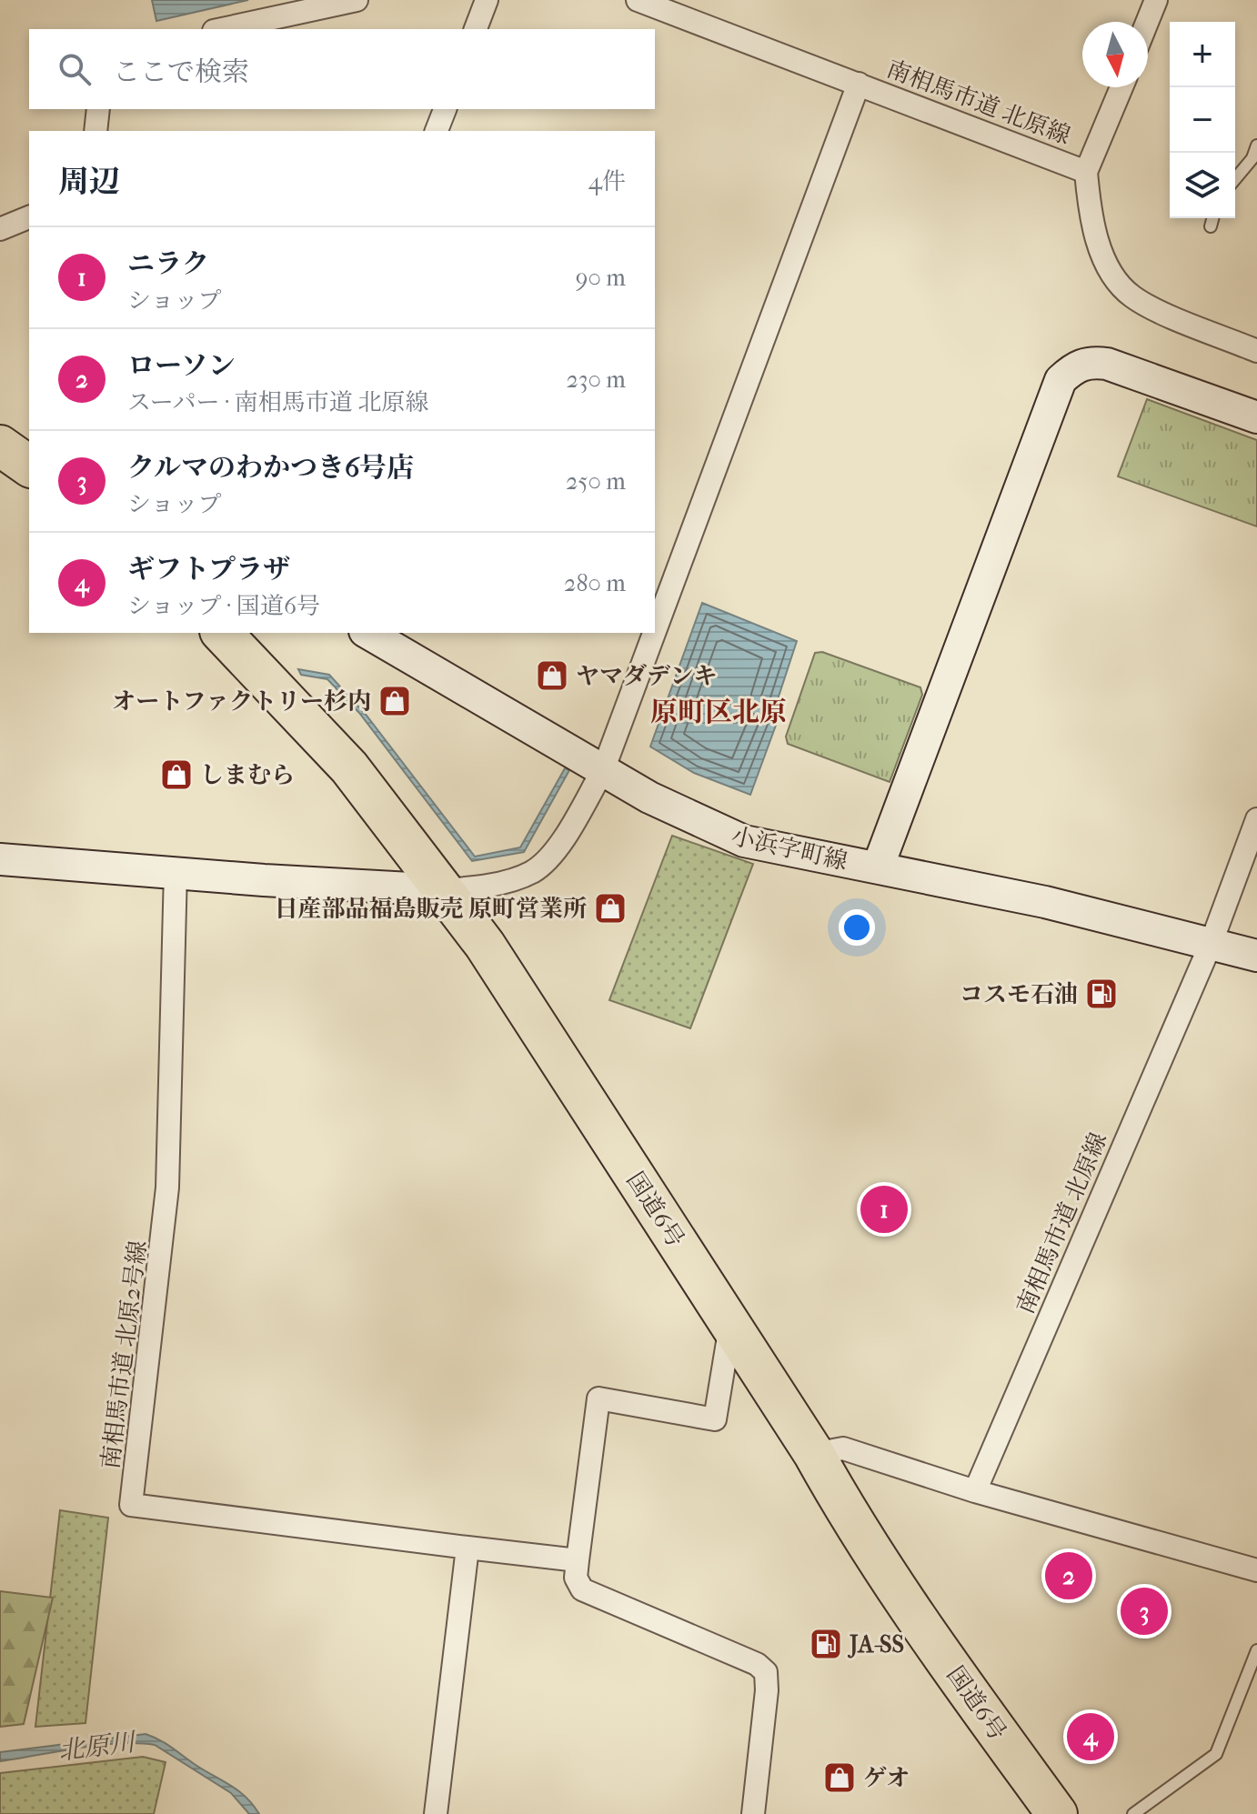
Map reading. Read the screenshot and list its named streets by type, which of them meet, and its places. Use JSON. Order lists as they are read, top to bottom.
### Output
{
  "streets": {
    "highway": ["国道6号"],
    "street": ["南相馬市道 北原線", "小浜字町線", "南相馬市道 北原2号線"]
  },
  "crossings": [
    ["南相馬市道 北原線", "小浜字町線"]
  ],
  "districts": ["原町区北原"],
  "water": ["北原川"],
  "places": {
    "shop": [
      "ヤマダデンキ",
      "オートファクトリー杉内",
      "しまむら",
      "日産部品福島販売 原町営業所",
      "ゲオ"
    ],
    "fuel station": ["コスモ石油", "JA-SS"]
  },
  "north": "bottom",
  "page": {
    "map_buttons": ["+", "−"],
    "search": "ここで検索",
    "heading": ["周辺", "4件"],
    "list": [
      {
        "mark": "1",
        "name": "ニラク",
        "note": "ショップ",
        "value": "90 m"
      },
      {
        "mark": "2",
        "name": "ローソン",
        "note": "スーパー · 南相馬市道 北原線",
        "value": "230 m"
      },
      {
        "mark": "3",
        "name": "クルマのわかつき6号店",
        "note": "ショップ",
        "value": "250 m"
      },
      {
        "mark": "4",
        "name": "ギフトプラザ",
        "note": "ショップ · 国道6号",
        "value": "280 m"
      }
    ],
    "pins": [
      "1",
      "2",
      "3",
      "4"
    ]
  }
}
